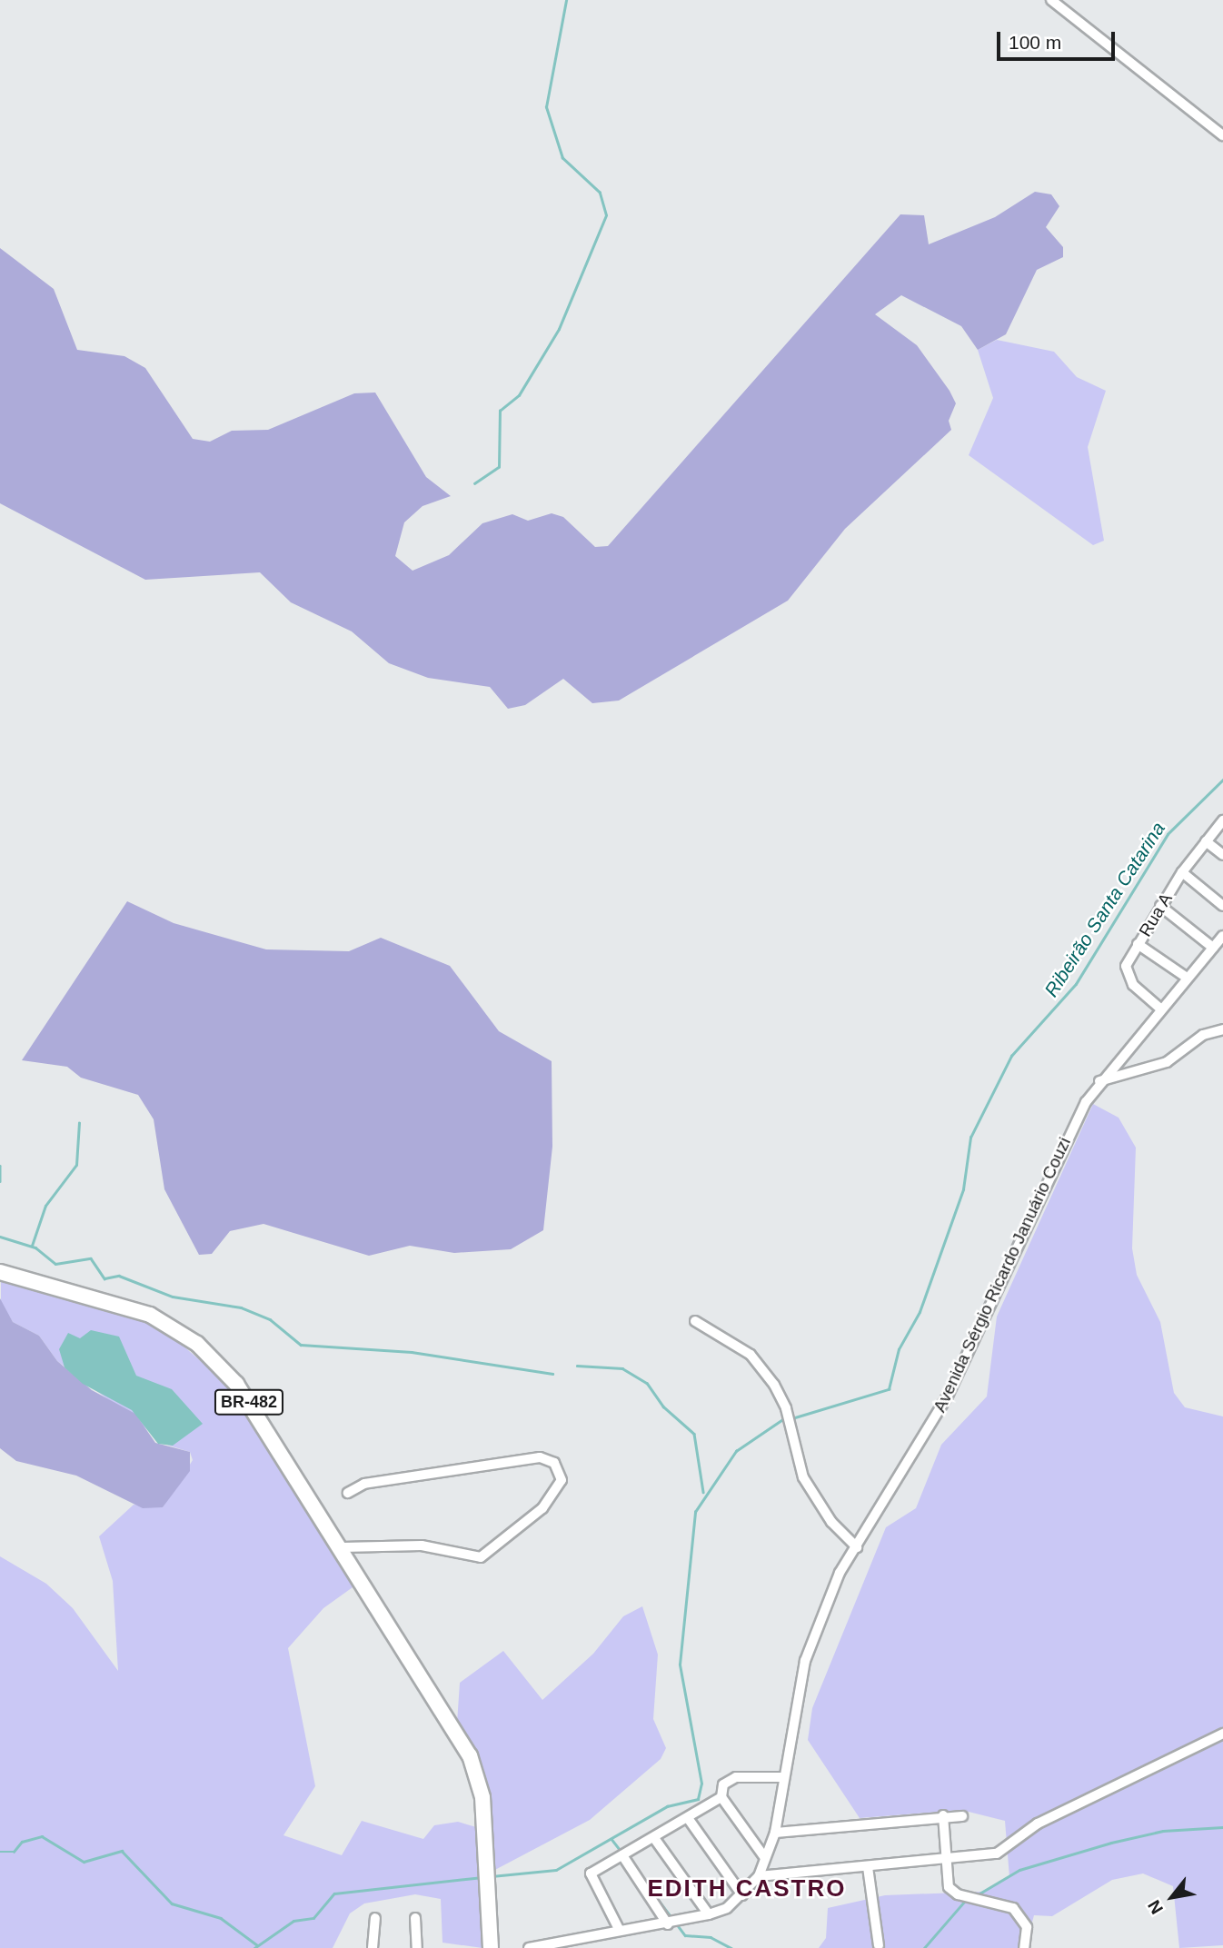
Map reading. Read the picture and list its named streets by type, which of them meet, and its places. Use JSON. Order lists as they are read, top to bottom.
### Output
{
  "streets": {
    "highway": ["BR-482"],
    "street": ["Rua A", "Avenida Sérgio Ricardo Januário Couzi"]
  },
  "crossings": [
    ["Rua A", "Avenida Sérgio Ricardo Januário Couzi"]
  ],
  "districts": ["EDITH CASTRO"],
  "water": ["Ribeirão Santa Catarina"],
  "scale_bar": "100 m",
  "north": "bottom left"
}
